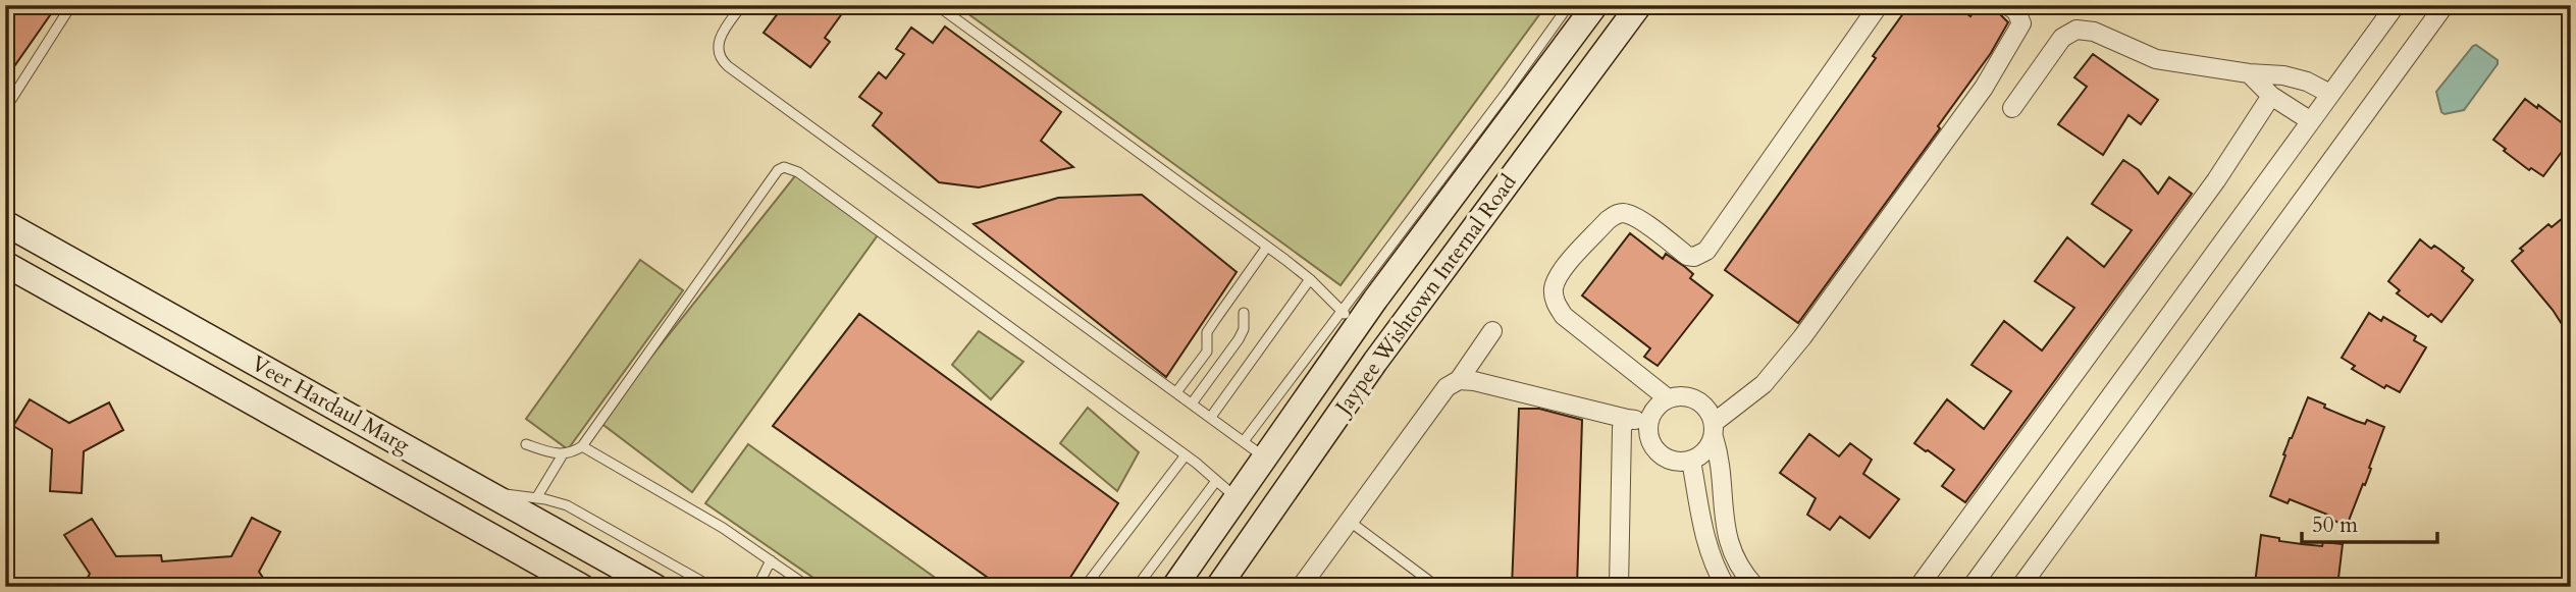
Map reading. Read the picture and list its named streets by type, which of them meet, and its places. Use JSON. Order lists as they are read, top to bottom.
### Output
{
  "streets": {
    "street": ["Jaypee Wishtown Internal Road", "Veer Hardaul Marg"]
  },
  "scale_bar": "50 m"
}
